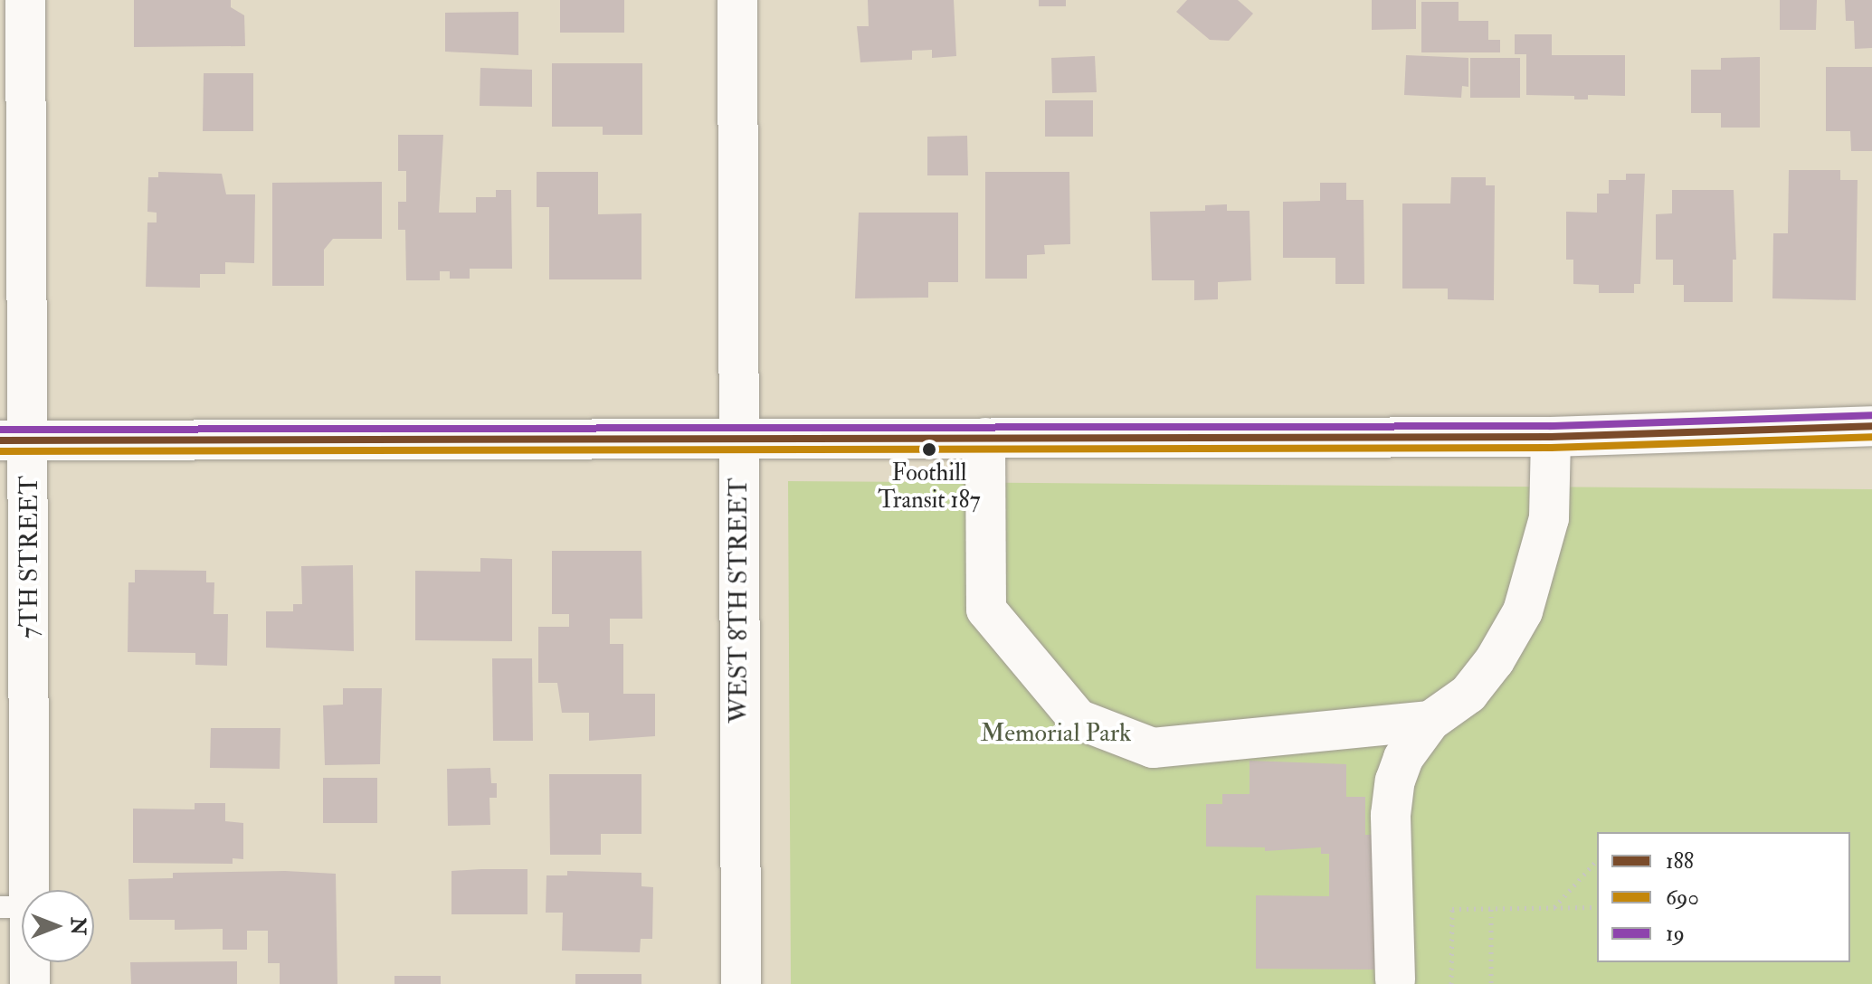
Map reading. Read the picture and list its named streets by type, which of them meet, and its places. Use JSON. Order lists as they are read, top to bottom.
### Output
{
  "streets": {
    "street": ["7TH STREET", "WEST 8TH STREET"]
  },
  "parks": ["Memorial Park"],
  "places": ["Foothill Transit 187"],
  "lines": ["transit line 19", "transit line 188", "transit line 690"],
  "legend": ["188", "690", "19"],
  "north": "right"
}
